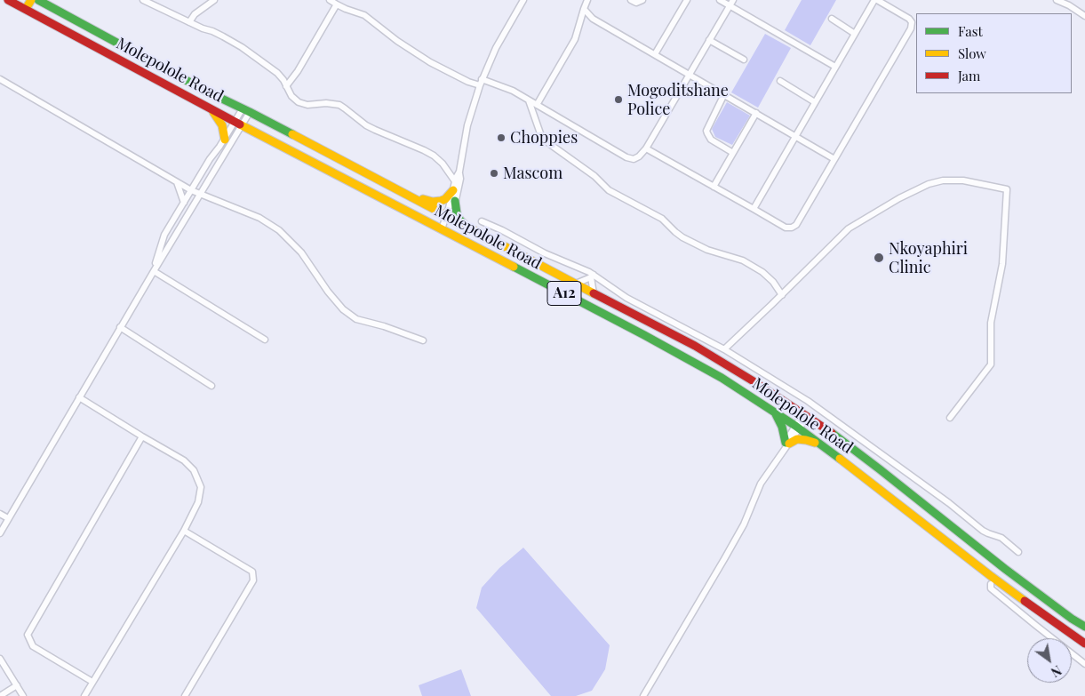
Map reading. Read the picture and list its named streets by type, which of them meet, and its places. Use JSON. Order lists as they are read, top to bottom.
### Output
{
  "streets": {
    "main road": ["Molepolole Road", "A12"]
  },
  "places": [
    "Mogoditshane Police",
    "Choppies",
    "Mascom",
    "Nkoyaphiri Clinic"
  ],
  "legend": ["Fast", "Slow", "Jam"],
  "north": "bottom right"
}
